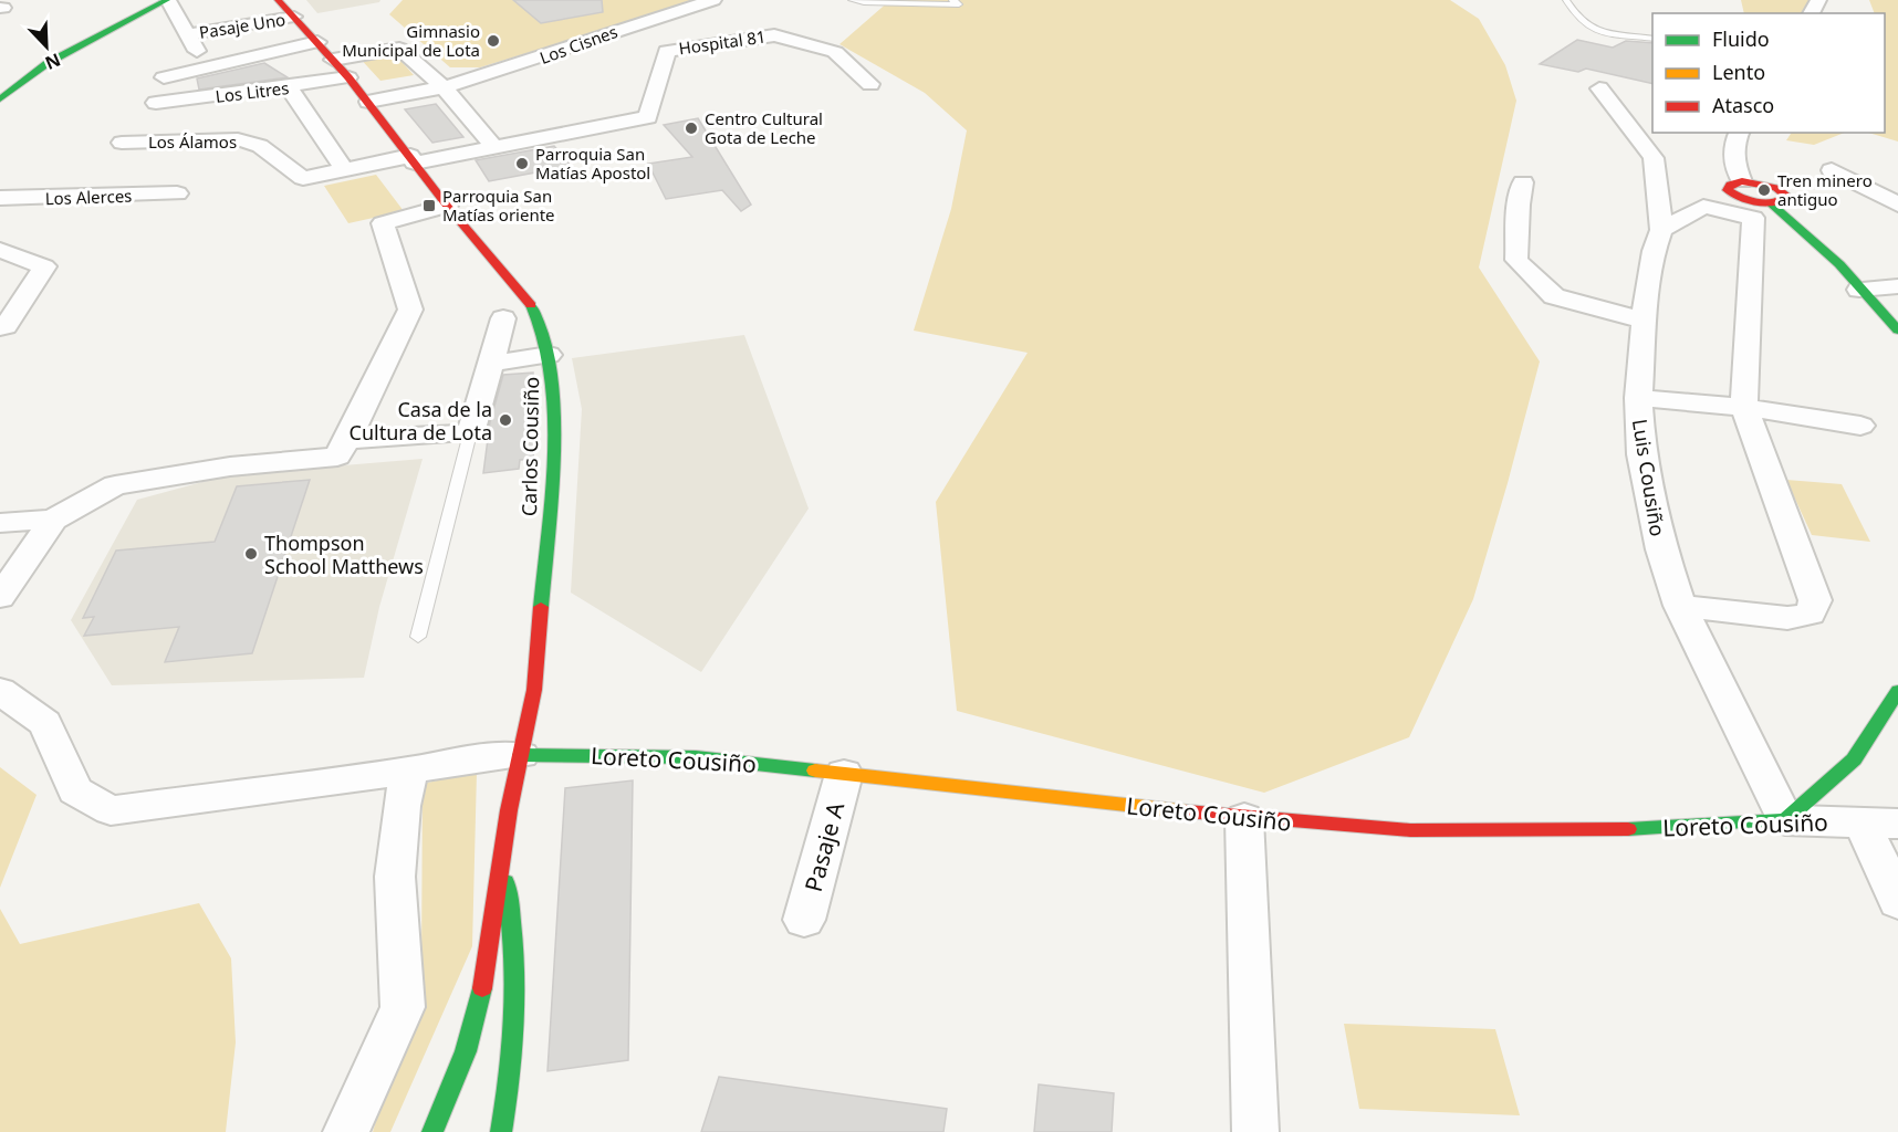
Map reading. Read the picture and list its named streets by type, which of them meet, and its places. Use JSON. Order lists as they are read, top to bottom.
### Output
{
  "streets": {
    "main road": ["Carlos Cousiño", "Loreto Cousiño"],
    "street": [
      "Pasaje Uno",
      "Hospital 81",
      "Los Cisnes",
      "Los Litres",
      "Los Álamos",
      "Los Alerces",
      "Luis Cousiño",
      "Pasaje A"
    ]
  },
  "crossings": [
    ["Pasaje Uno", "Carlos Cousiño"],
    ["Hospital 81", "Los Álamos"],
    ["Los Cisnes", "Los Litres"],
    ["Los Cisnes", "Carlos Cousiño"],
    ["Los Litres", "Carlos Cousiño"],
    ["Los Álamos", "Carlos Cousiño"],
    ["Carlos Cousiño", "Loreto Cousiño"],
    ["Luis Cousiño", "Loreto Cousiño"],
    ["Loreto Cousiño", "Pasaje A"]
  ],
  "places": {
    "other": [
      "Gimnasio Municipal de Lota",
      "Centro Cultural Gota de Leche",
      "Parroquia San Matías Apostol",
      "Tren minero antiguo",
      "Casa de la Cultura de Lota",
      "Thompson School Matthews"
    ],
    "transit": ["Parroquia San Matías oriente"]
  },
  "legend": ["Fluido", "Lento", "Atasco"],
  "north": "bottom right"
}
